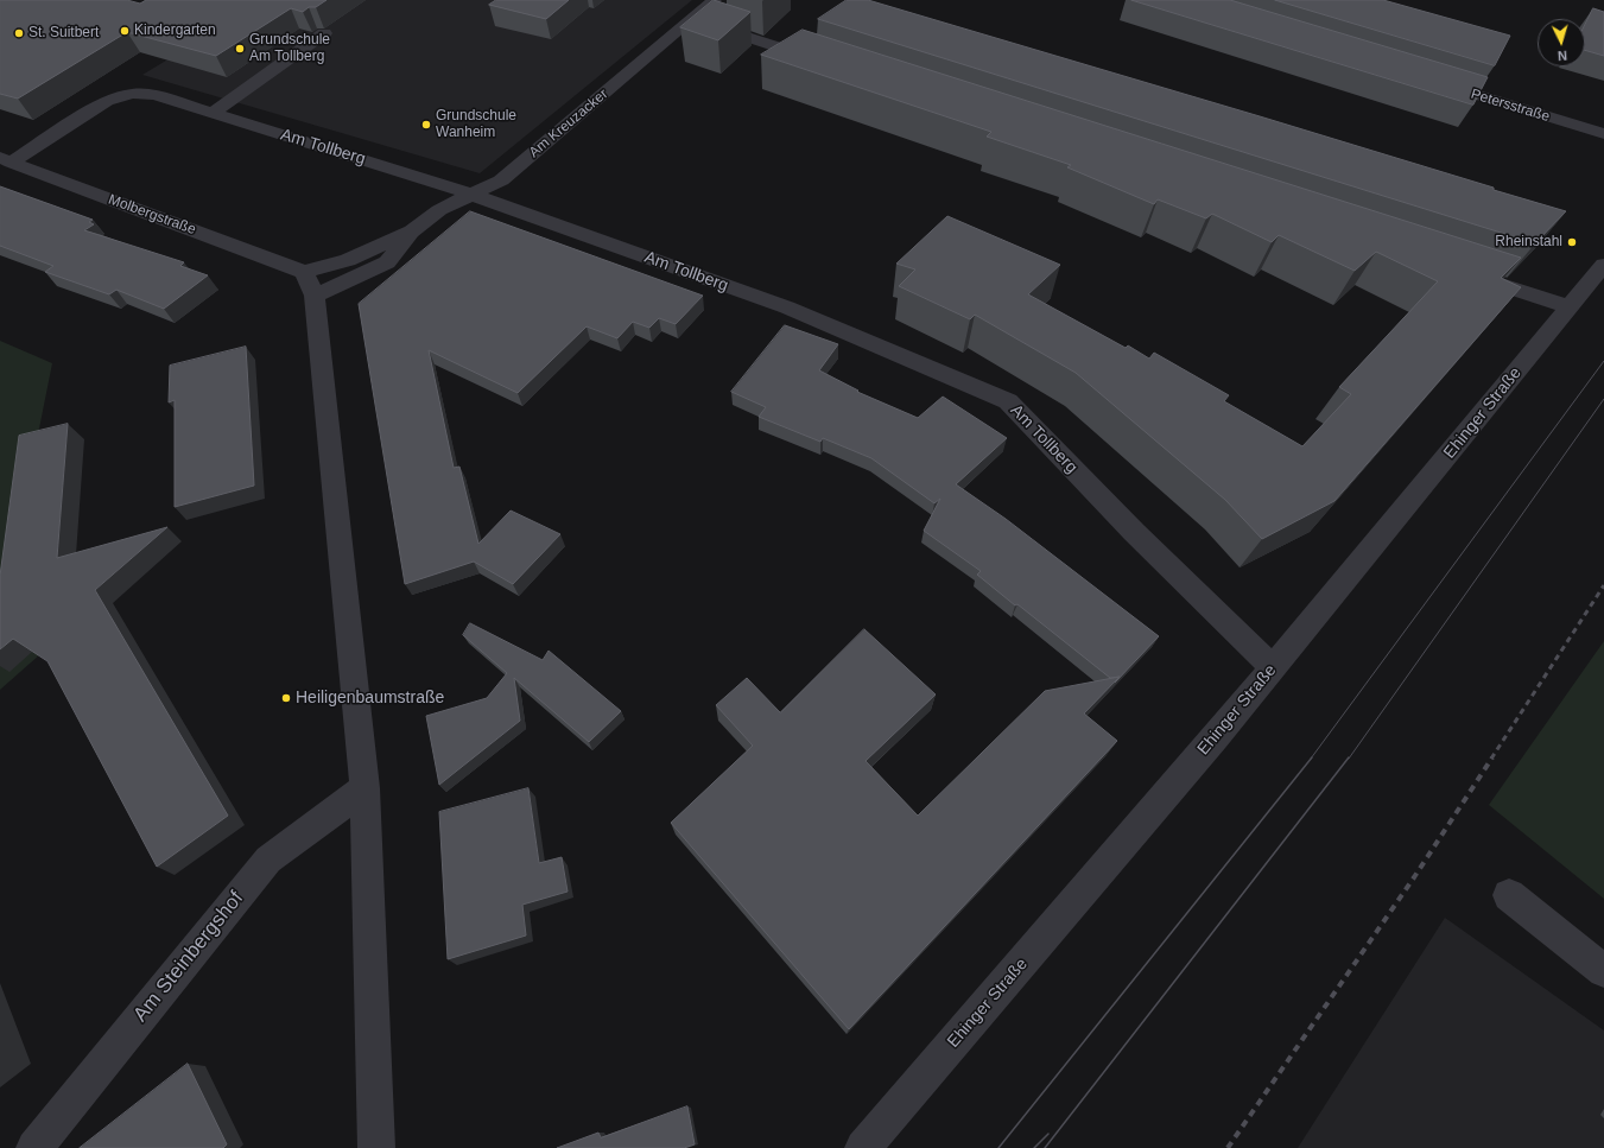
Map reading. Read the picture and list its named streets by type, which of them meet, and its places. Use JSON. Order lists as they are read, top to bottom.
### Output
{
  "streets": {
    "street": [
      "Petersstraße",
      "Am Kreuzacker",
      "Am Tollberg",
      "Molbergstraße",
      "Ehinger Straße",
      "Am Steinbergshof"
    ]
  },
  "crossings": [
    ["Am Kreuzacker", "Am Tollberg"],
    ["Am Kreuzacker", "Molbergstraße"],
    ["Am Tollberg", "Molbergstraße"],
    ["Am Tollberg", "Ehinger Straße"]
  ],
  "places": [
    "Kindergarten",
    "St. Suitbert",
    "Grundschule Am Tollberg",
    "Grundschule Wanheim",
    "Rheinstahl",
    "Heiligenbaumstraße"
  ],
  "north": "bottom"
}
